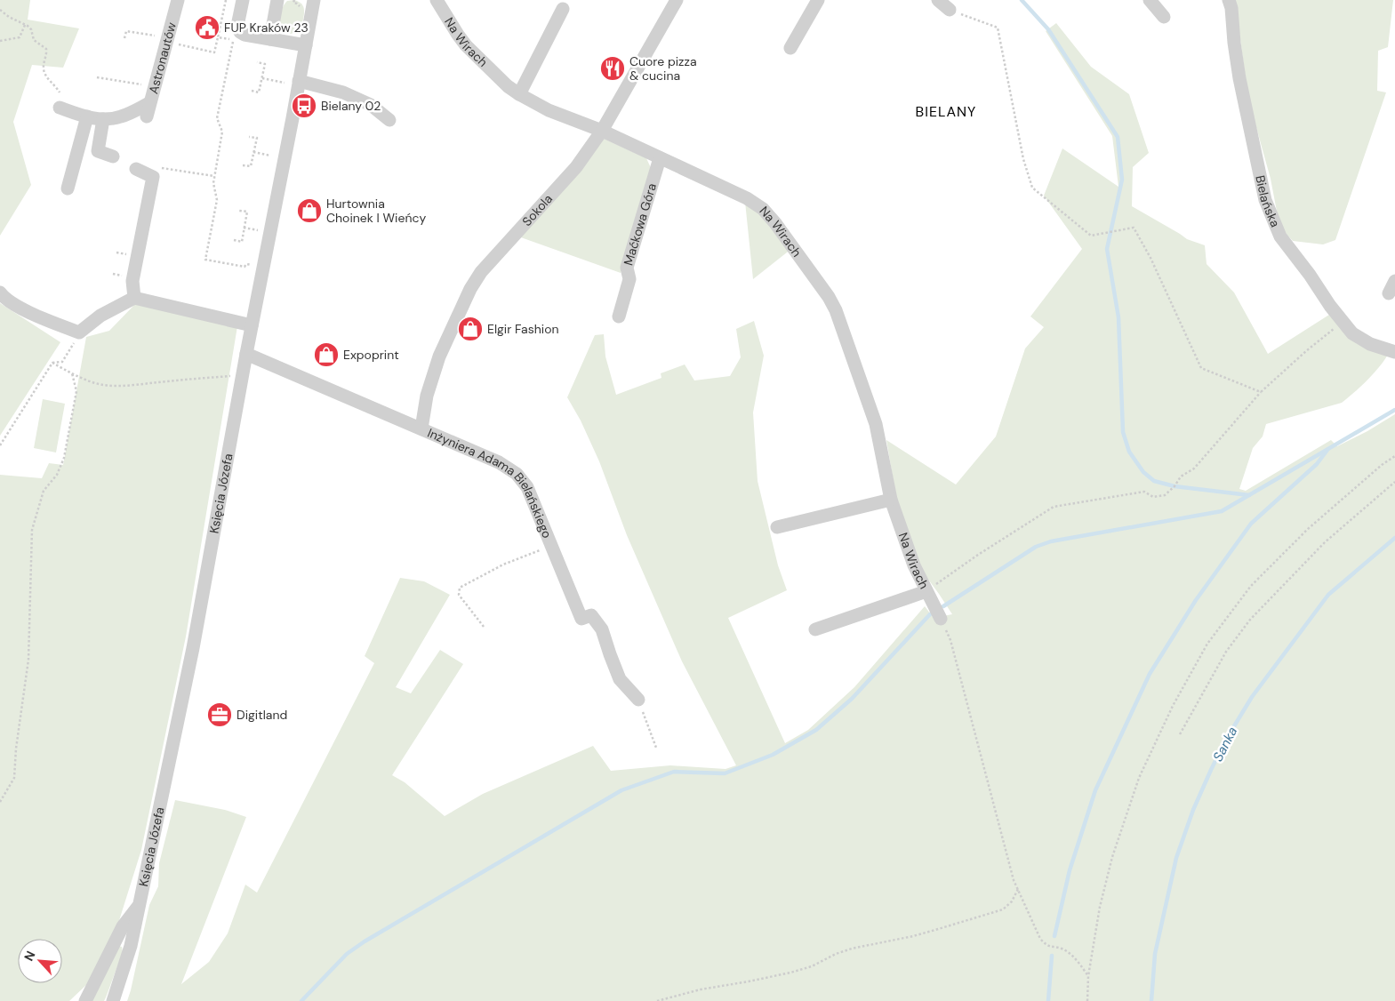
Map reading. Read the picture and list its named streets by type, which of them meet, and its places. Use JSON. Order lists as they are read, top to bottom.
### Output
{
  "streets": {
    "street": [
      "Na Wirach",
      "Astronautów",
      "Bielańska",
      "Sokola",
      "Maćkowa Góra",
      "Inżyniera Adama Bielańskiego",
      "Księcia Józefa"
    ]
  },
  "crossings": [
    ["Na Wirach", "Sokola"],
    ["Na Wirach", "Maćkowa Góra"],
    ["Sokola", "Inżyniera Adama Bielańskiego"],
    ["Inżyniera Adama Bielańskiego", "Księcia Józefa"]
  ],
  "districts": ["BIELANY"],
  "water": ["Sanka"],
  "places": {
    "public building": ["FUP Kraków 23"],
    "restaurant": ["Cuore pizza & cucina"],
    "bus stop": ["Bielany 02"],
    "shop": ["Hurtownia Choinek I Wieńcy", "Elgir Fashion", "Expoprint"],
    "office": ["Digitland"]
  },
  "north": "top left"
}
